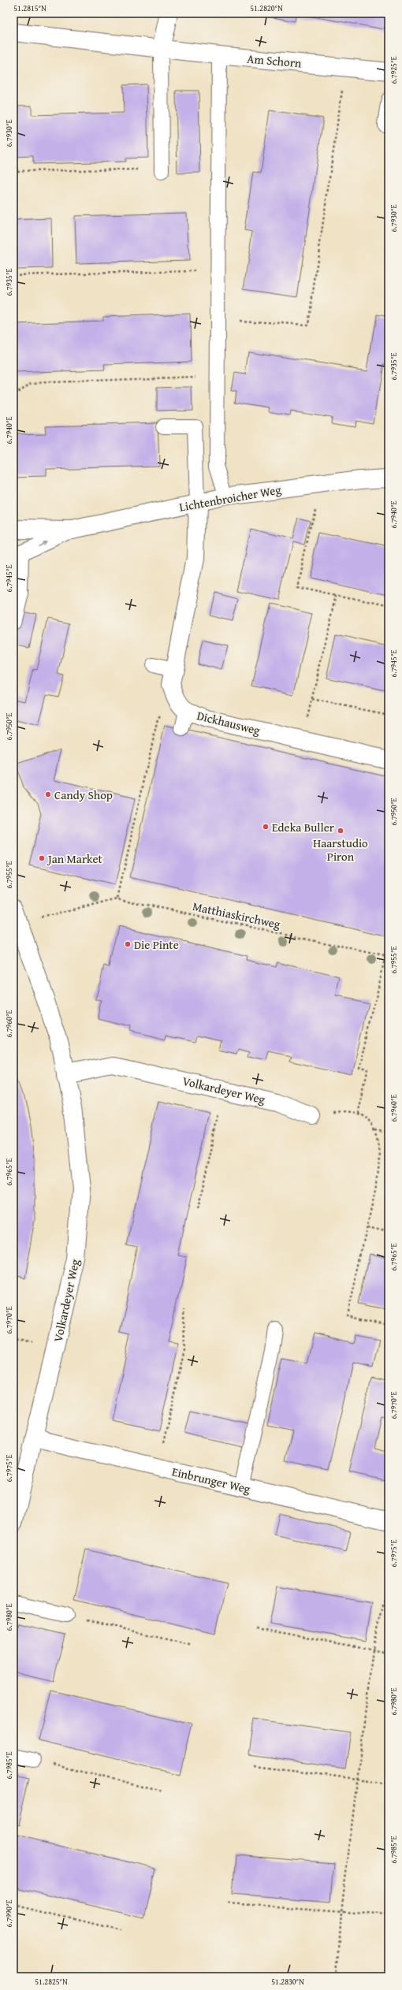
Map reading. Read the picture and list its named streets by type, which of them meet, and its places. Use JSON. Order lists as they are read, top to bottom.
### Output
{
  "streets": {
    "street": [
      "Am Schorn",
      "Lichtenbroicher Weg",
      "Dickhausweg",
      "Volkardeyer Weg",
      "Einbrunger Weg"
    ],
    "path": ["Matthiaskirchweg"]
  },
  "crossings": [
    ["Matthiaskirchweg", "Volkardeyer Weg"],
    ["Volkardeyer Weg", "Einbrunger Weg"]
  ],
  "places": [
    "Candy Shop",
    "Edeka Buller",
    "Haarstudio Piron",
    "Jan Market",
    "Die Pinte"
  ],
  "coordinates": [
    "51.2815°N",
    "51.2820°N",
    "6.7925°E",
    "6.7930°E",
    "6.7935°E",
    "6.7940°E",
    "6.7945°E",
    "6.7950°E",
    "6.7955°E",
    "6.7960°E",
    "6.7965°E",
    "6.7970°E",
    "6.7975°E",
    "6.7980°E",
    "6.7985°E",
    "6.7990°E",
    "51.2825°N",
    "51.2830°N"
  ]
}
